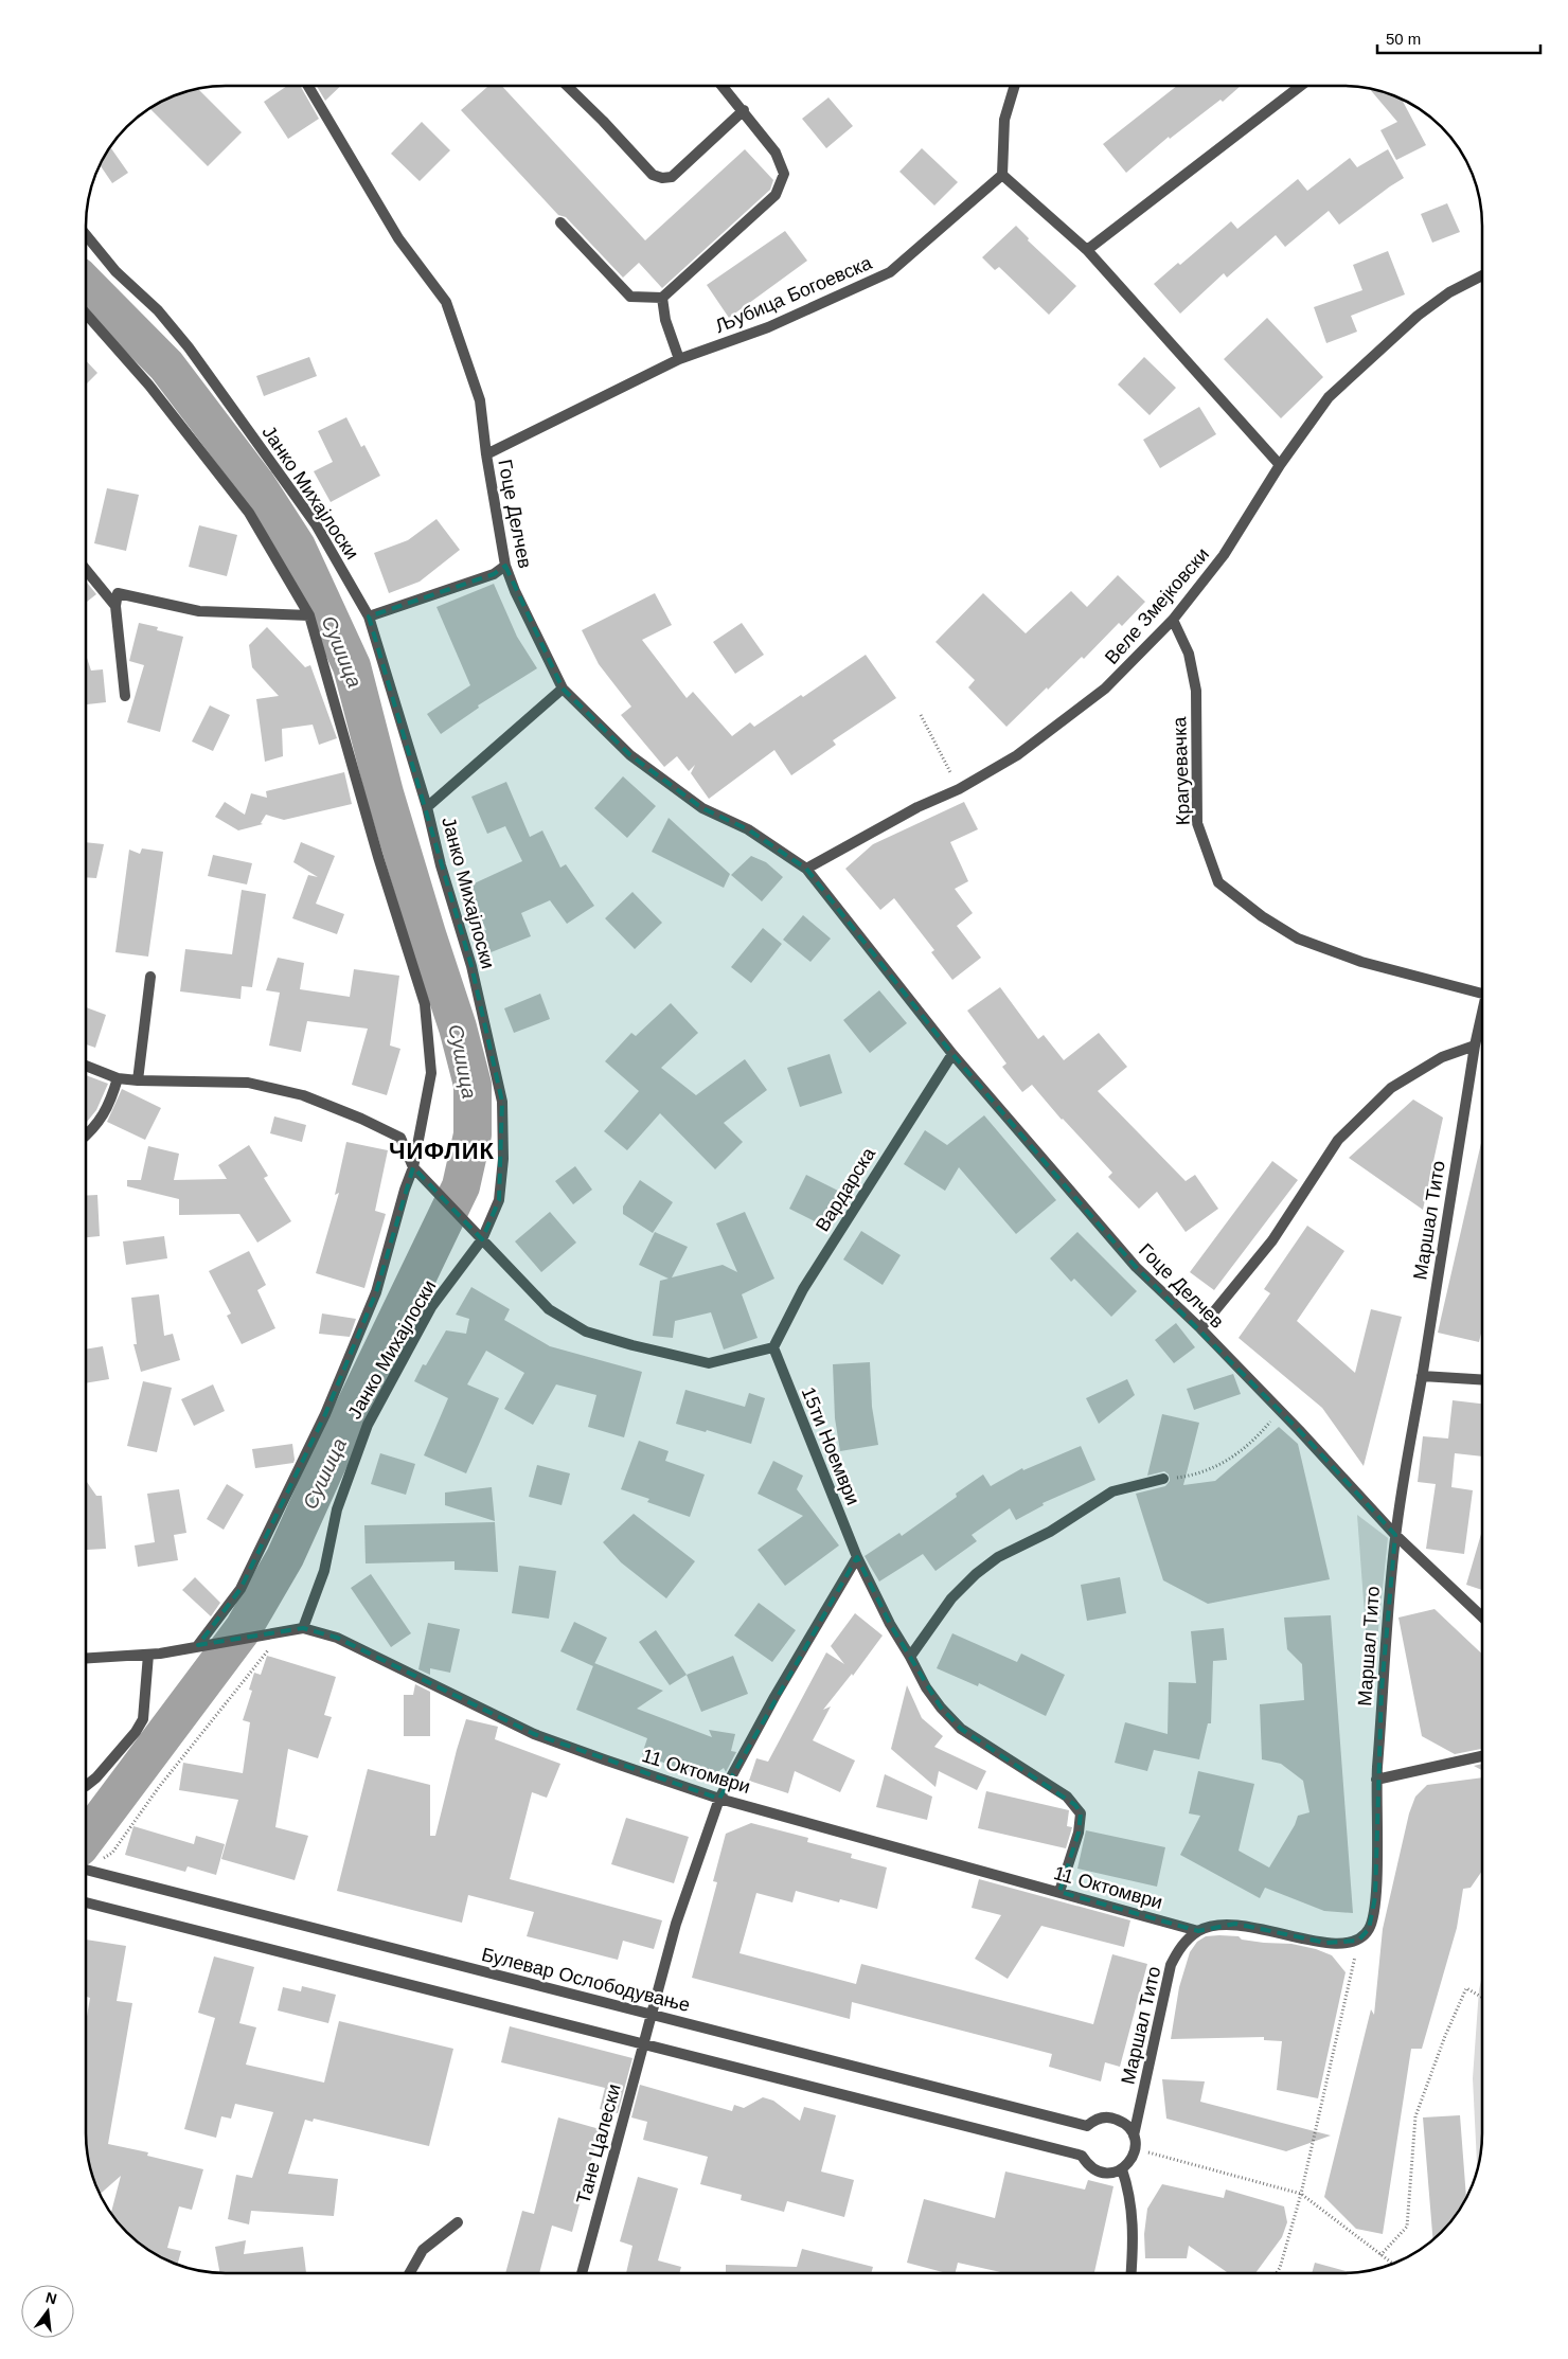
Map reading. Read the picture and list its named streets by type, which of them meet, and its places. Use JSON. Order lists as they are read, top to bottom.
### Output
{
  "streets": {
    "street": [
      "Љубица Богоевска",
      "Јанко Михајлоски",
      "Гоце Делчев",
      "Веле Змејковски",
      "Крагуевачка",
      "Вардарска",
      "Маршал Тито",
      "15ти Ноември",
      "11 Октомври",
      "Булевар Ослободување",
      "Тане Цалески"
    ]
  },
  "crossings": [
    ["Љубица Богоевска", "Гоце Делчев"],
    ["Јанко Михајлоски", "11 Октомври"],
    ["Гоце Делчев", "Веле Змејковски"],
    ["Гоце Делчев", "Вардарска"],
    ["Гоце Делчев", "Маршал Тито"],
    ["Веле Змејковски", "Крагуевачка"],
    ["Вардарска", "15ти Ноември"],
    ["Маршал Тито", "11 Октомври"],
    ["Маршал Тито", "Булевар Ослободување"],
    ["15ти Ноември", "11 Октомври"],
    ["15ти Ноември", "Тане Цалески"],
    ["11 Октомври", "Тане Цалески"],
    ["Булевар Ослободување", "Тане Цалески"]
  ],
  "districts": ["ЧИФЛИК"],
  "water": ["Сушица"],
  "scale_bar": "50 m",
  "north": "top"
}
